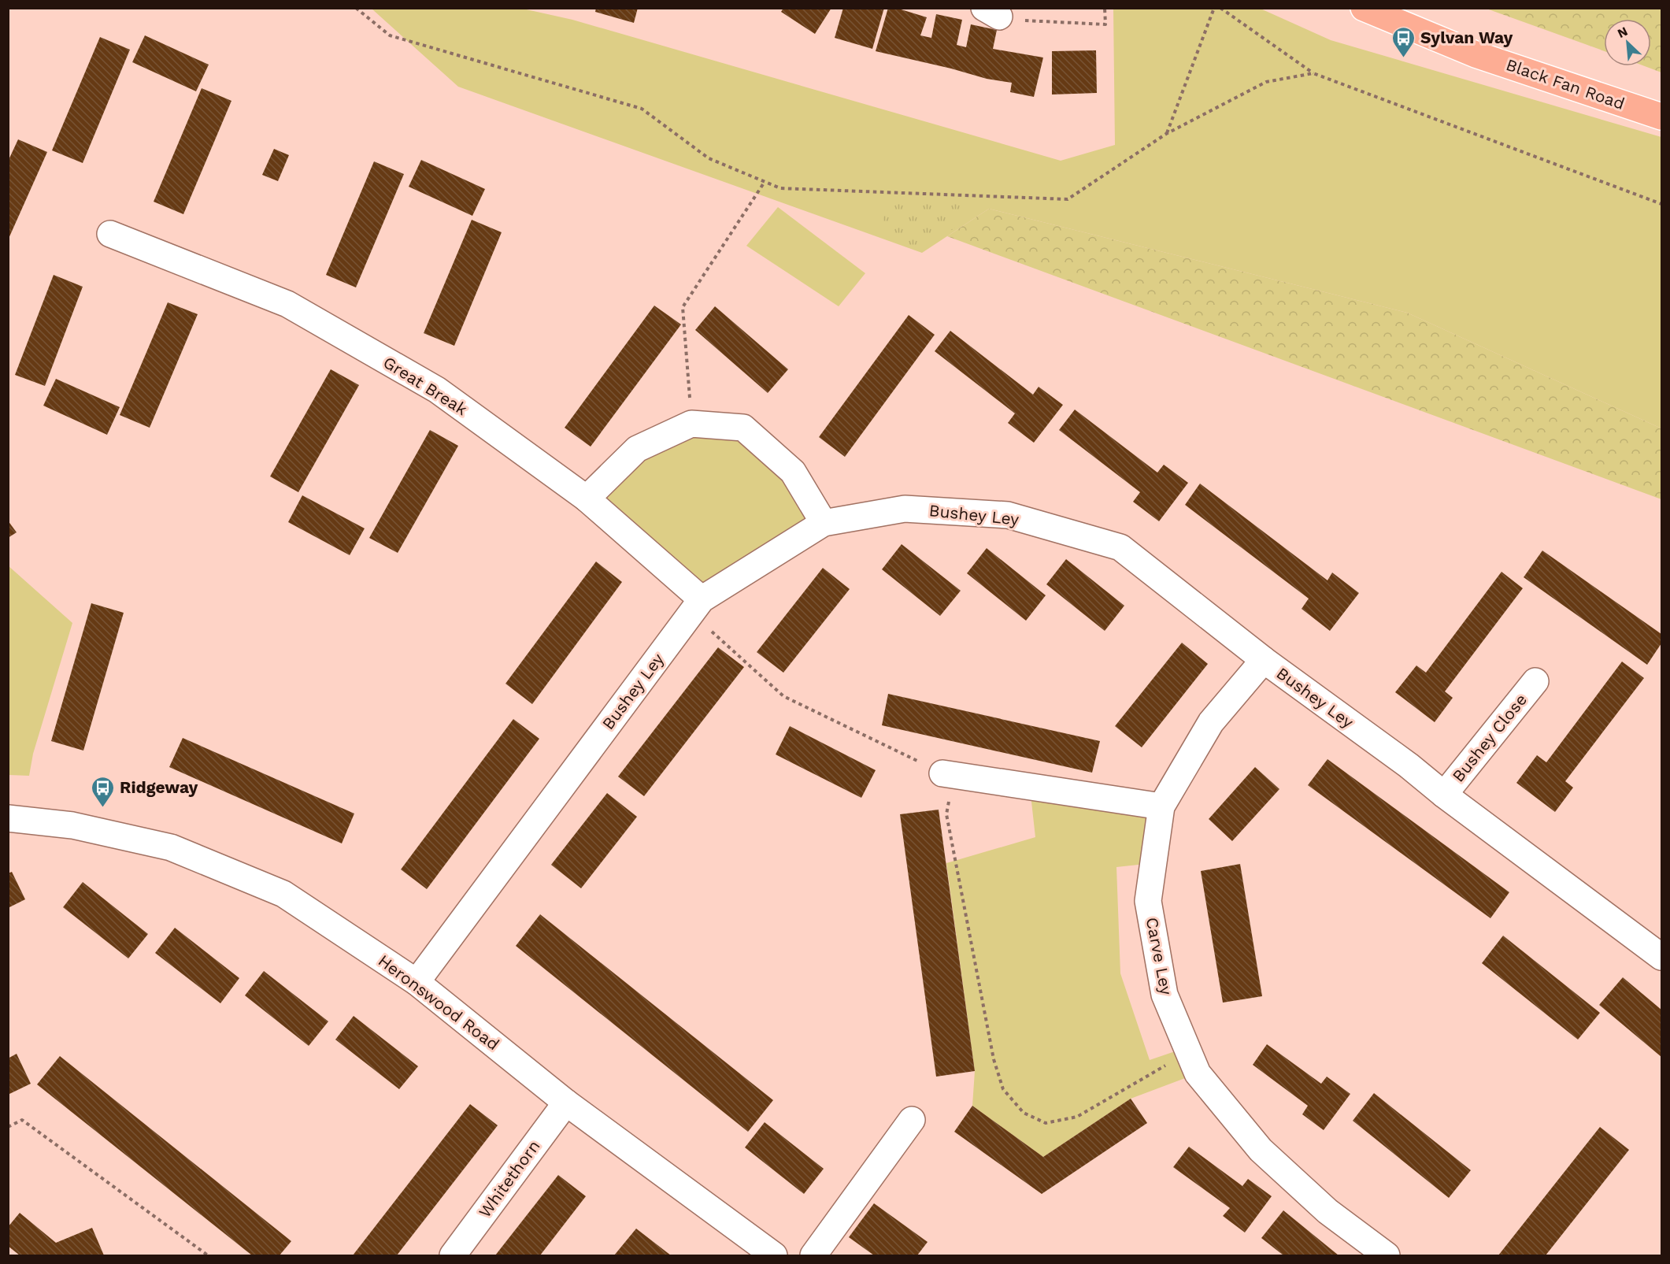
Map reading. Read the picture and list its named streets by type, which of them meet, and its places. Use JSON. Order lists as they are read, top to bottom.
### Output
{
  "streets": {
    "main road": ["Black Fan Road"],
    "street": [
      "Great Break",
      "Bushey Ley",
      "Bushey Close",
      "Carve Ley",
      "Heronswood Road",
      "Whitethorn"
    ]
  },
  "crossings": [
    ["Great Break", "Bushey Ley"],
    ["Bushey Ley", "Bushey Close"],
    ["Bushey Ley", "Carve Ley"],
    ["Bushey Ley", "Heronswood Road"],
    ["Heronswood Road", "Whitethorn"]
  ],
  "places": {
    "bus stop": ["Sylvan Way", "Ridgeway"]
  },
  "north": "top left"
}
